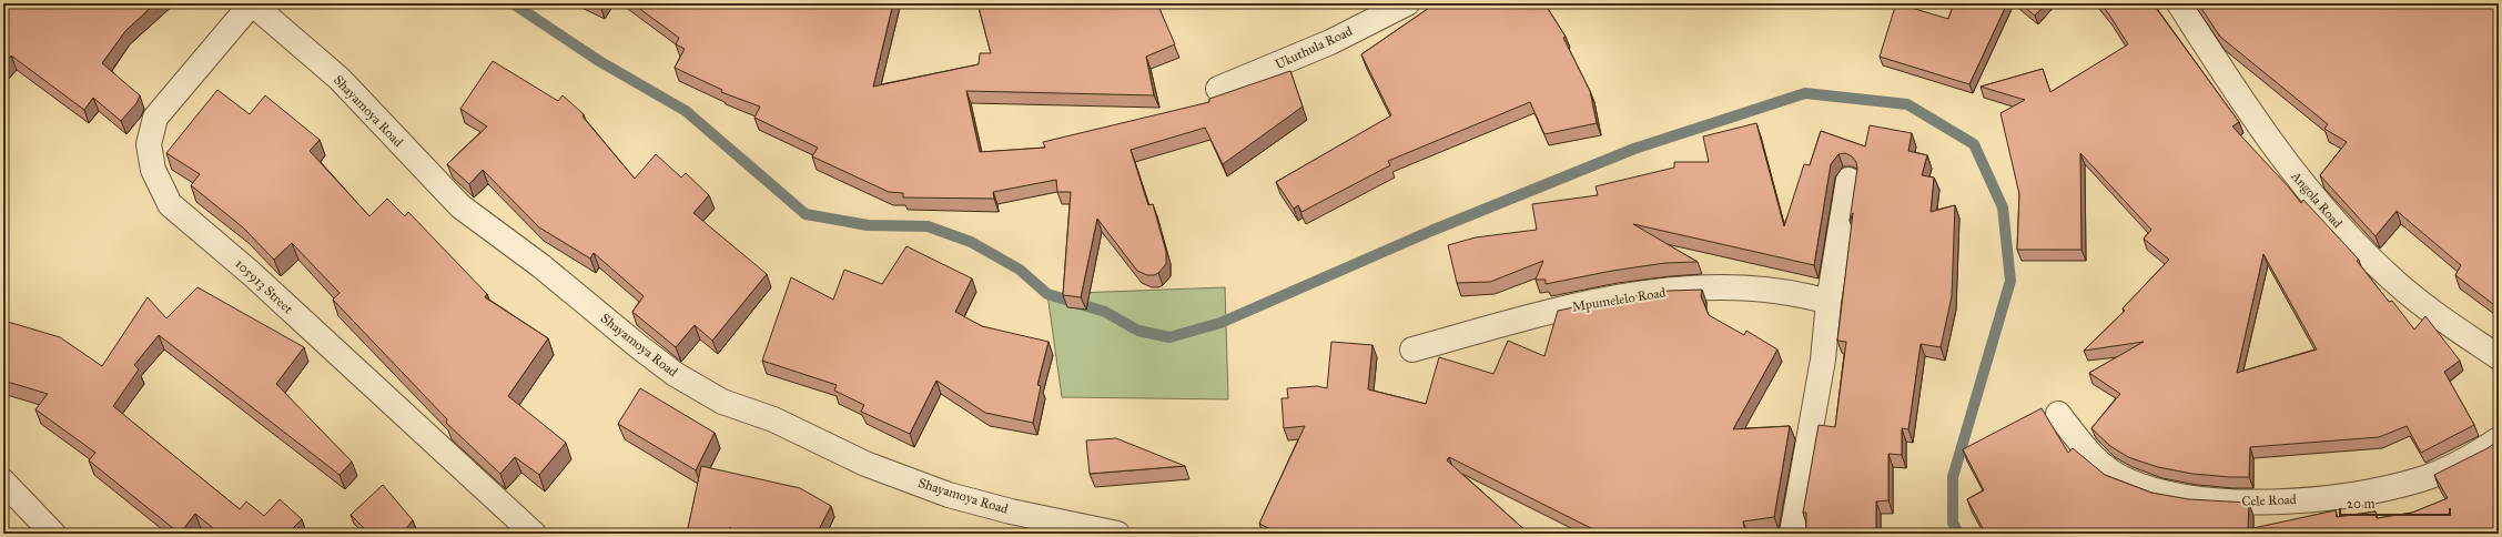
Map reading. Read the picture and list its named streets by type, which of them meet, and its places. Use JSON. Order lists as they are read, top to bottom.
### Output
{
  "streets": {
    "street": [
      "Ukuthula Road",
      "Shayamoya Road",
      "Angola Road",
      "105913 Street",
      "Mpumelelo Road",
      "Cele Road"
    ]
  },
  "crossings": [
    ["Shayamoya Road", "105913 Street"]
  ],
  "scale_bar": "20 m"
}
